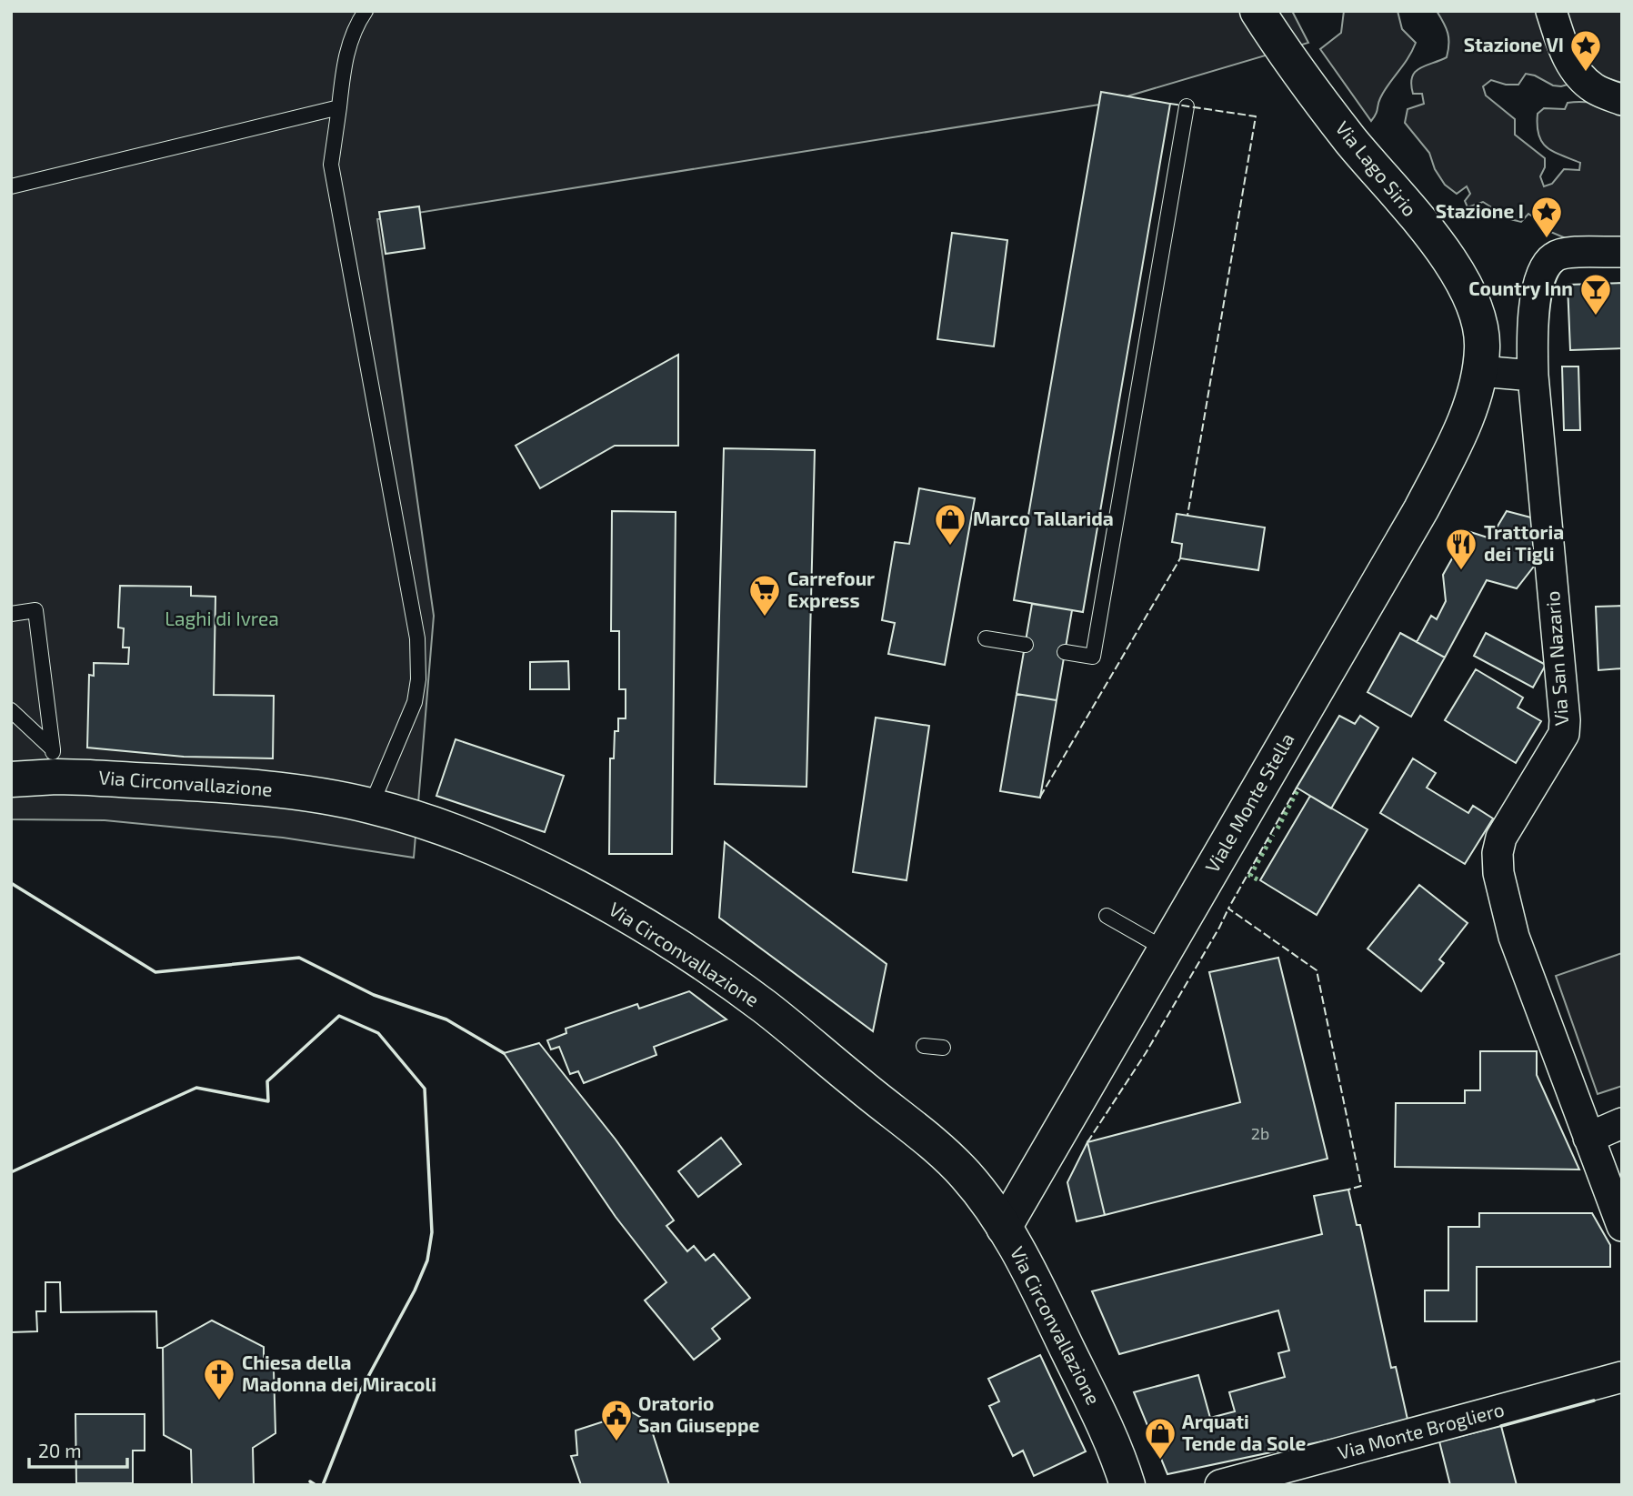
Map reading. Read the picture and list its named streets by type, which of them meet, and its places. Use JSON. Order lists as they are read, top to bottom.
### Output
{
  "streets": {
    "main road": ["Via Lago Sirio", "Via Circonvallazione", "Viale Monte Stella"],
    "street": ["Via San Nazario", "Via Monte Brogliero"]
  },
  "crossings": [
    ["Via Lago Sirio", "Viale Monte Stella"],
    ["Via Circonvallazione", "Viale Monte Stella"]
  ],
  "parks": ["Laghi di Ivrea"],
  "places": {
    "place": ["Stazione VI", "Stazione I"],
    "bar": ["Country Inn"],
    "shop": ["Marco Tallarida", "Arquati Tende da Sole"],
    "restaurant": ["Trattoria dei Tigli"],
    "supermarket": ["Carrefour Express"],
    "church": ["Chiesa della Madonna dei Miracoli"],
    "public building": ["Oratorio San Giuseppe"]
  },
  "house_numbers": ["2b"],
  "scale_bar": "20 m"
}
